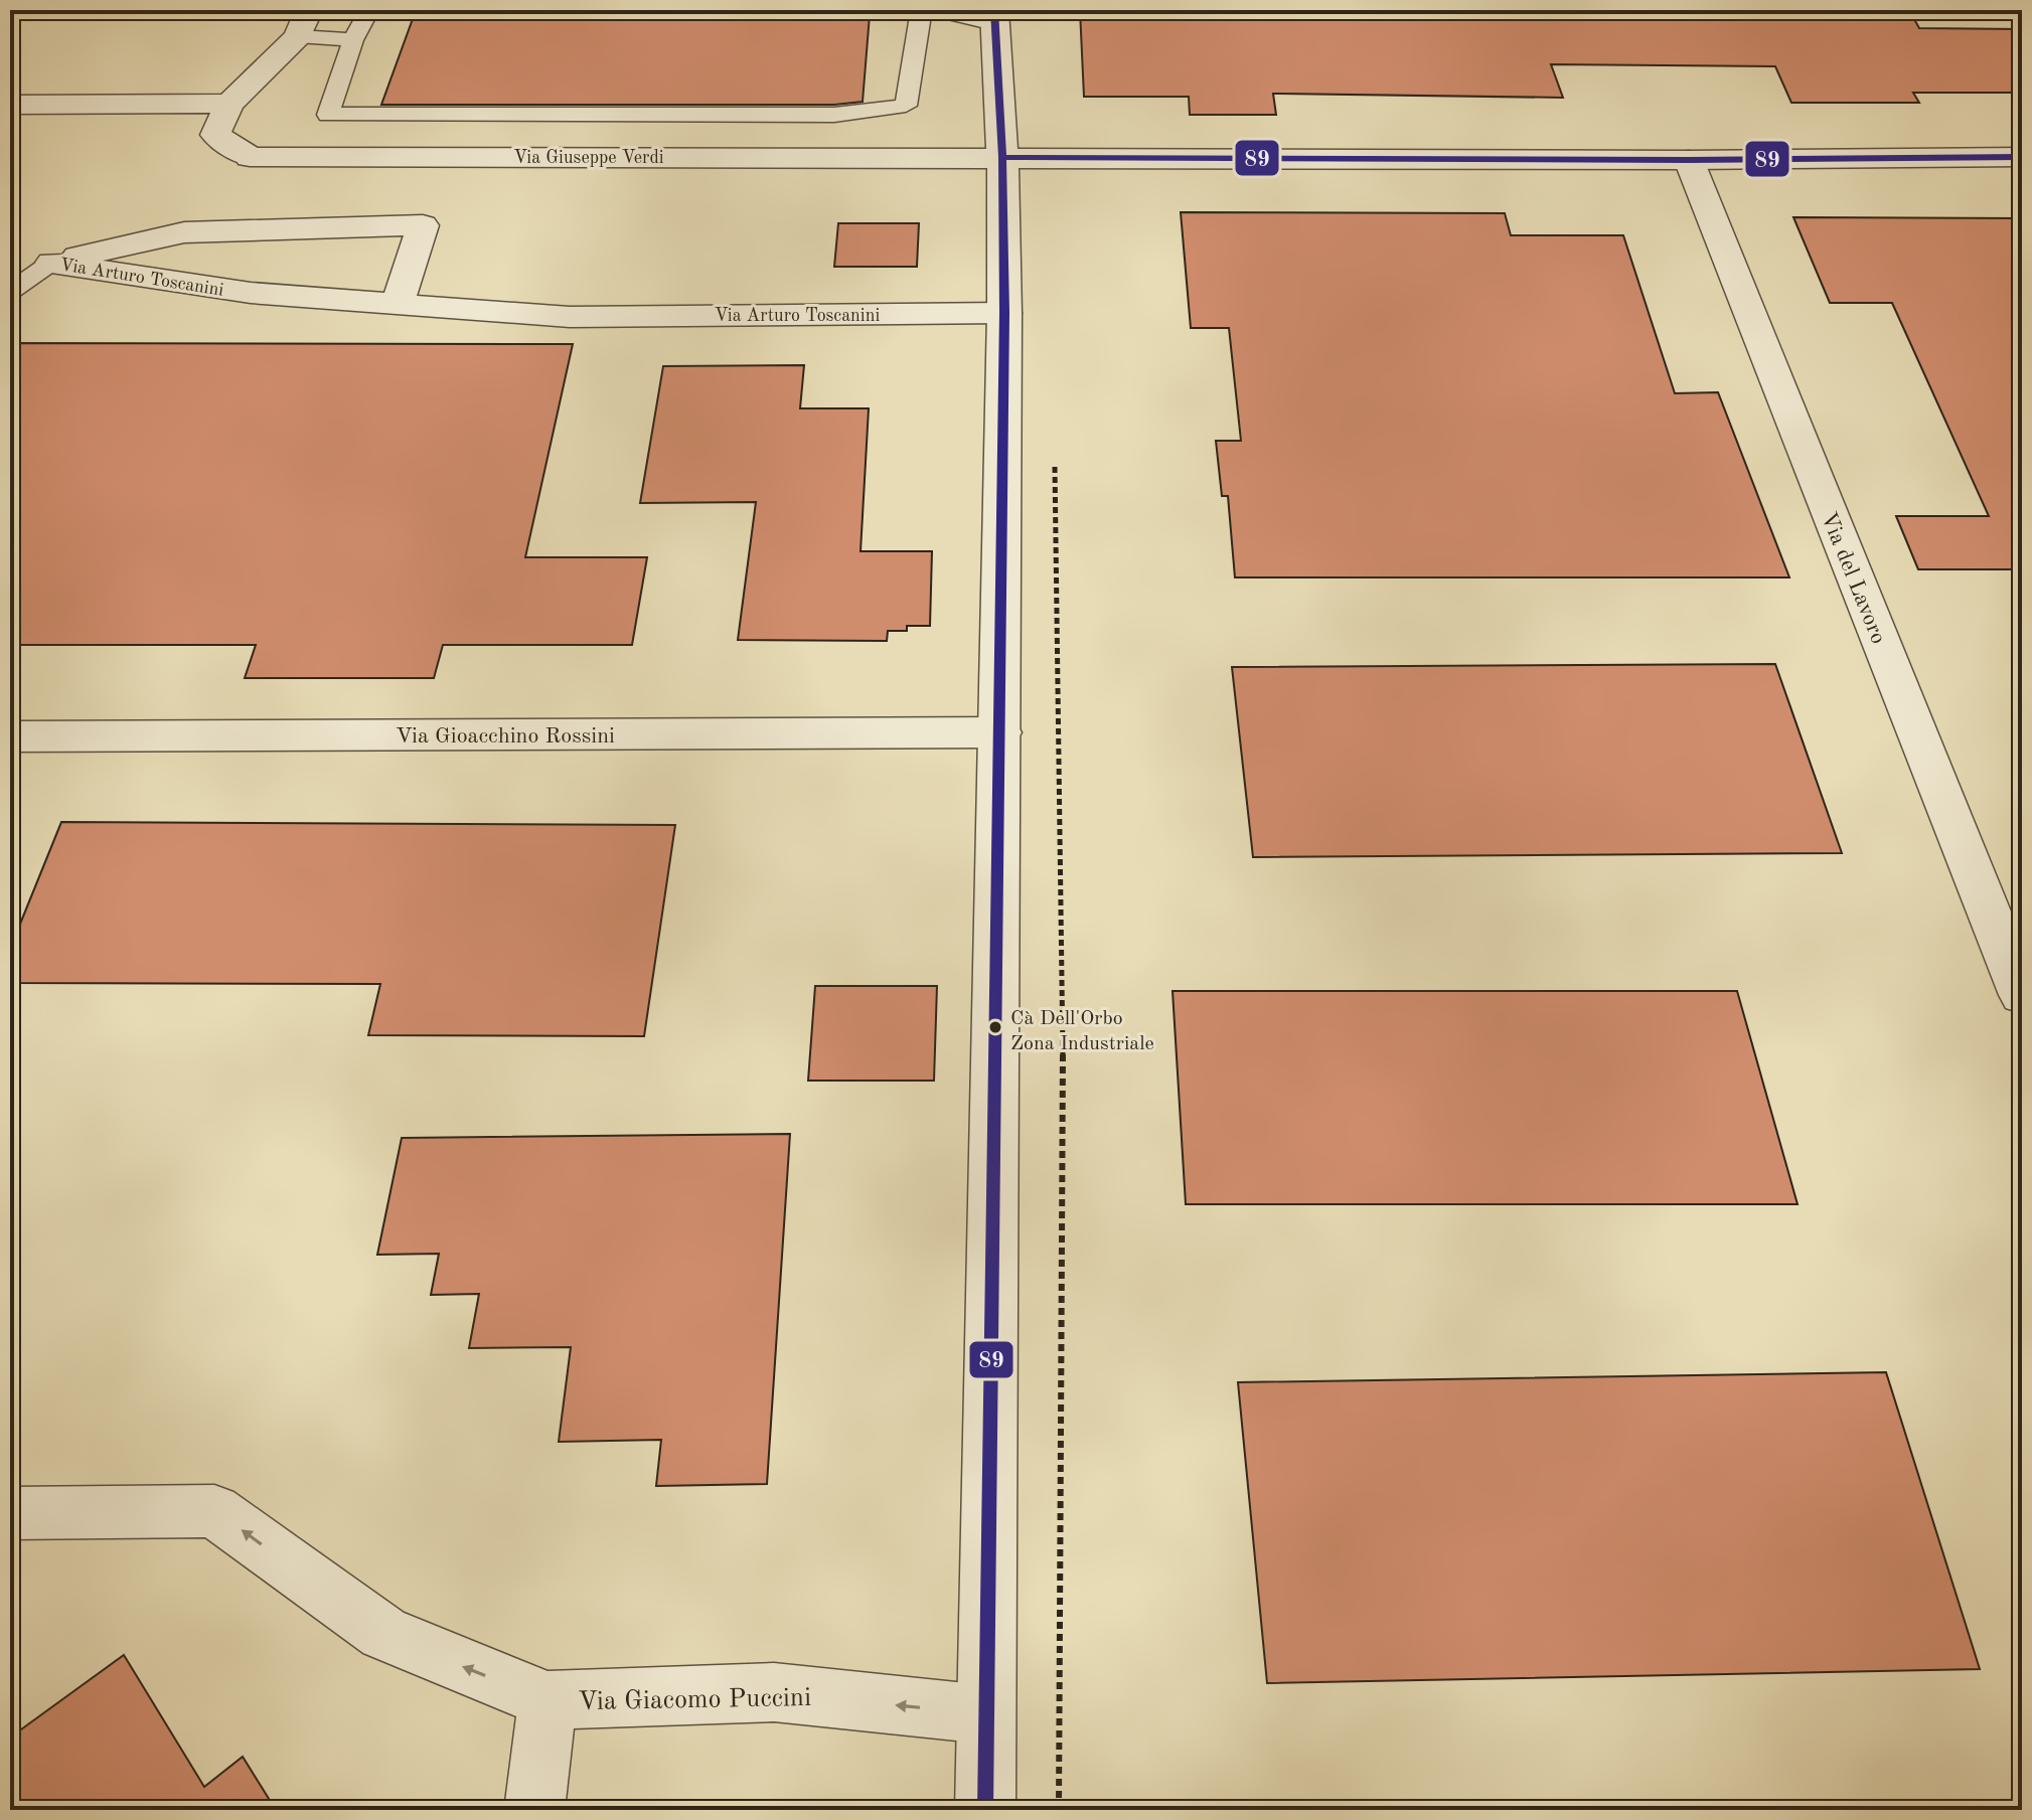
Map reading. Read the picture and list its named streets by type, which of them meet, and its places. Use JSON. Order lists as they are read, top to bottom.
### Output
{
  "streets": {
    "street": [
      "Via Giuseppe Verdi",
      "Via Arturo Toscanini",
      "Via del Lavoro",
      "Via Gioacchino Rossini",
      "Via Giacomo Puccini"
    ]
  },
  "one_way": ["Via Giacomo Puccini"],
  "places": ["Cà Dell'Orbo Zona Industriale"],
  "lines": ["transit line 89"]
}
